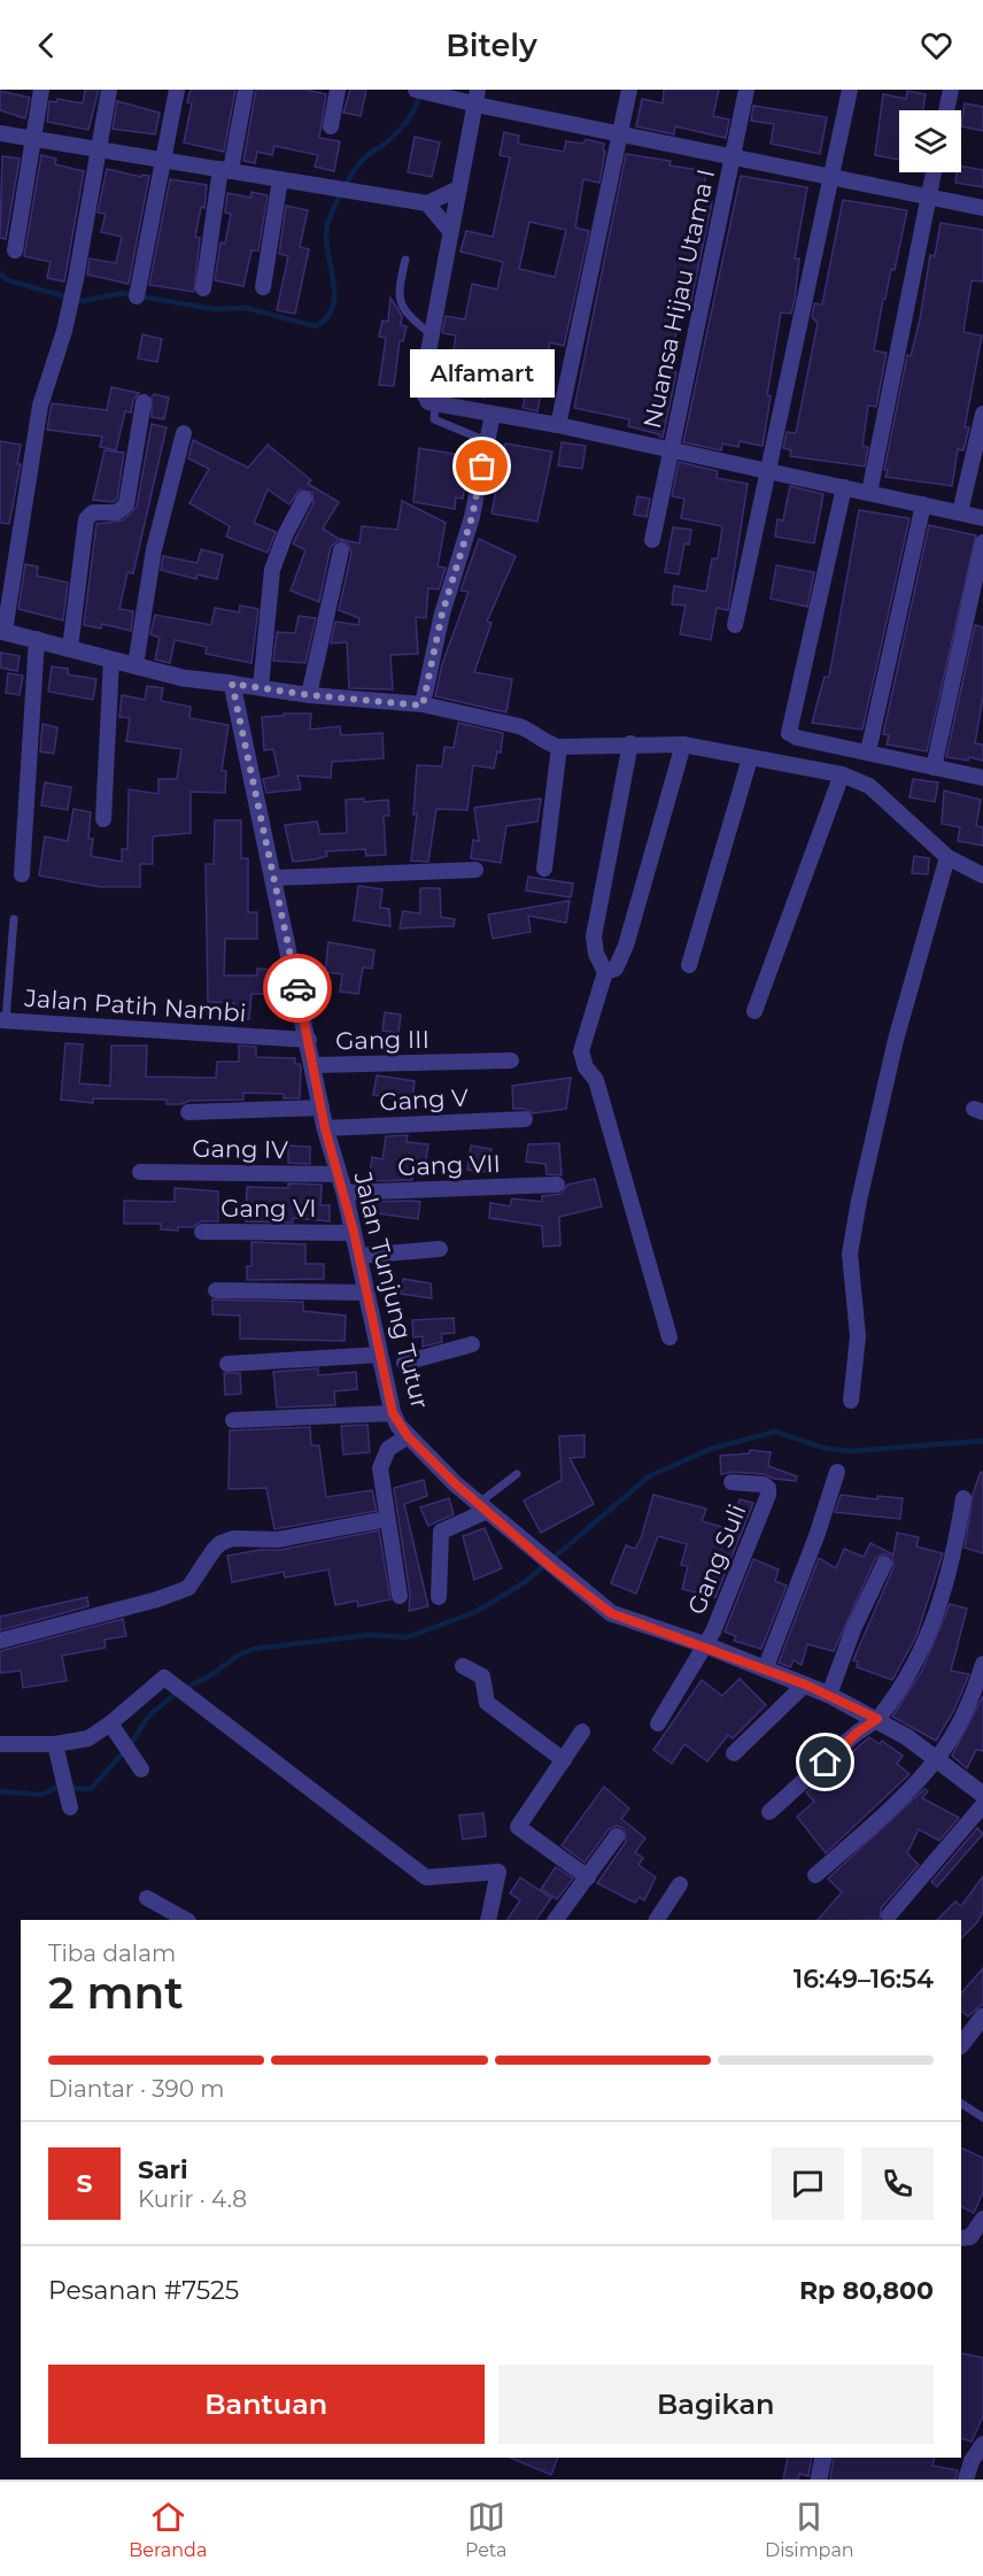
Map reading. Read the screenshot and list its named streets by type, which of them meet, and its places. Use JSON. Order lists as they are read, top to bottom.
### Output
{
  "streets": {
    "street": [
      "Nuansa Hijau Utama I",
      "Jalan Patih Nambi",
      "Gang III",
      "Gang V",
      "Gang IV",
      "Gang VII",
      "Gang VI",
      "Jalan Tunjung Tutur",
      "Gang Suli"
    ]
  },
  "crossings": [
    ["Jalan Patih Nambi", "Jalan Tunjung Tutur"],
    ["Gang III", "Jalan Tunjung Tutur"],
    ["Gang V", "Jalan Tunjung Tutur"],
    ["Gang IV", "Jalan Tunjung Tutur"],
    ["Gang VII", "Jalan Tunjung Tutur"],
    ["Gang VI", "Jalan Tunjung Tutur"],
    ["Jalan Tunjung Tutur", "Gang Suli"]
  ],
  "places": ["Alfamart"],
  "page": {
    "header": "Bitely",
    "bubble": "Alfamart",
    "heading": ["2 mnt", "Tiba dalam", "16:49–16:54"],
    "panel": [
      "Sari",
      "Kurir · 4.8",
      "Pesanan #7525",
      "Rp 80,800"
    ],
    "bar": "Diantar · 390 m",
    "round": "S",
    "buttons": ["Bantuan", "Bagikan"],
    "tabs": ["Beranda", "Peta", "Disimpan"]
  }
}
